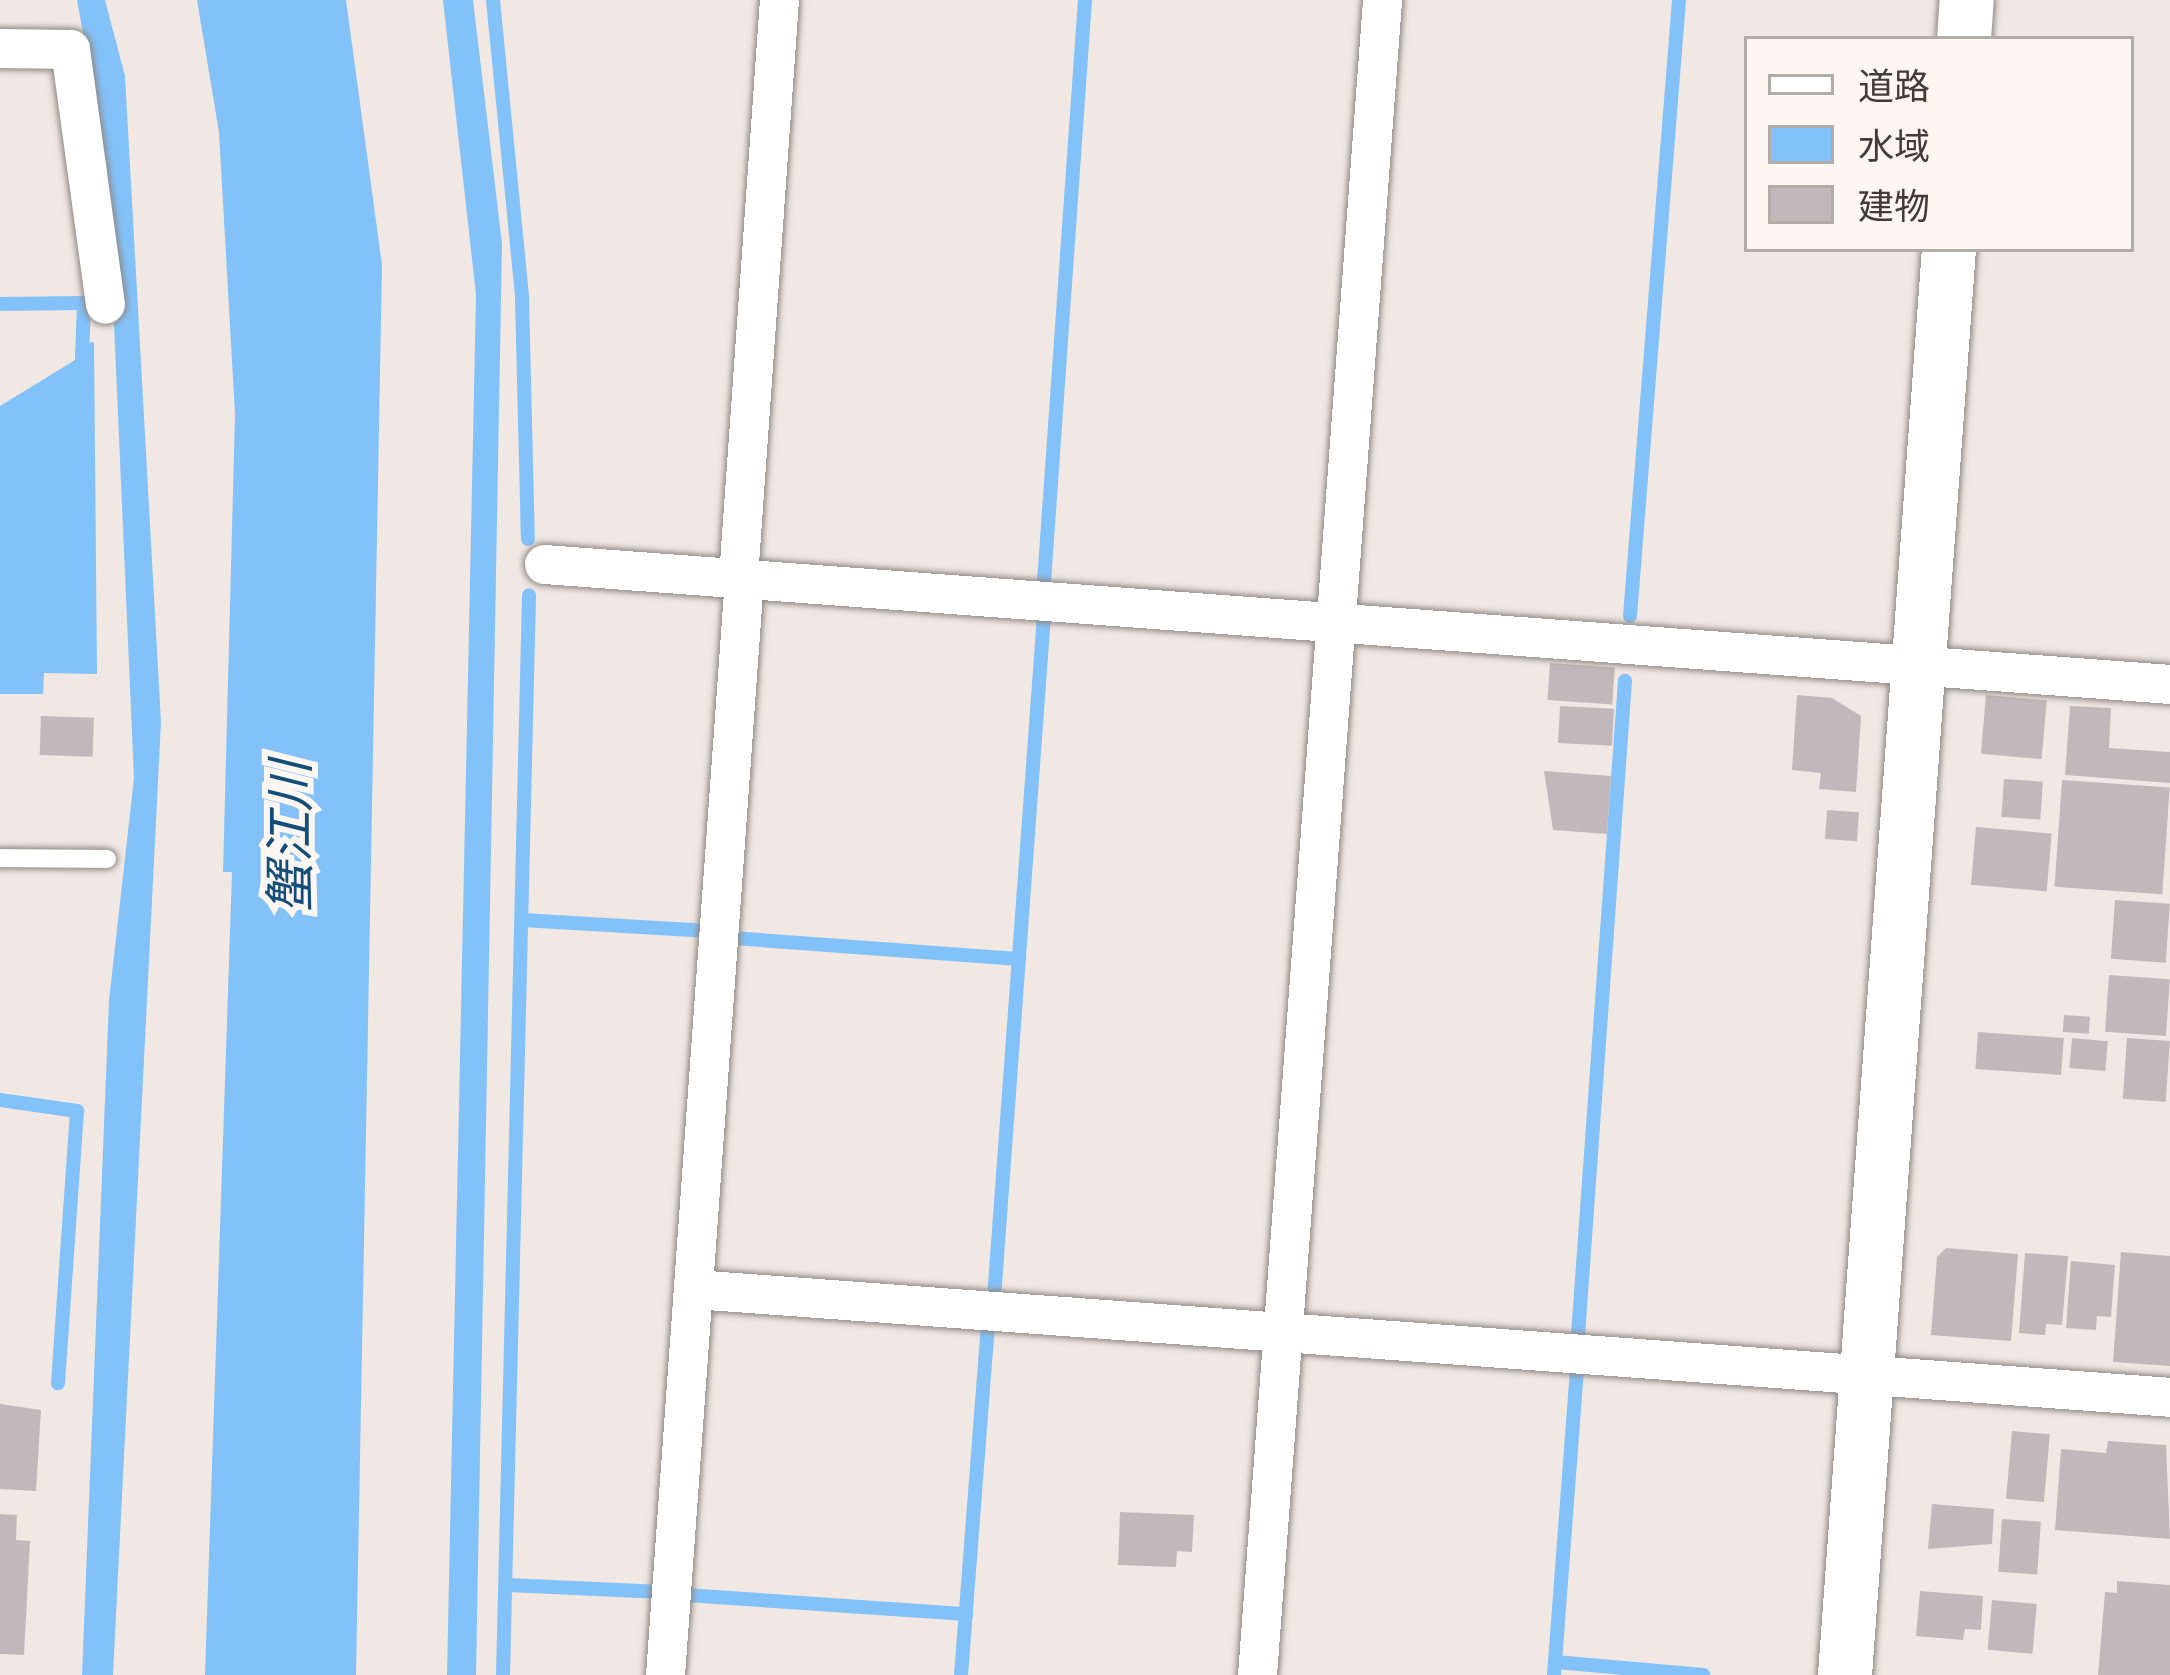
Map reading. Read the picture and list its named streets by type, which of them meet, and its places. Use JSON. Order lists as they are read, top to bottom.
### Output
{
  "water": ["蟹江川"],
  "legend": ["道路", "水域", "建物"]
}
